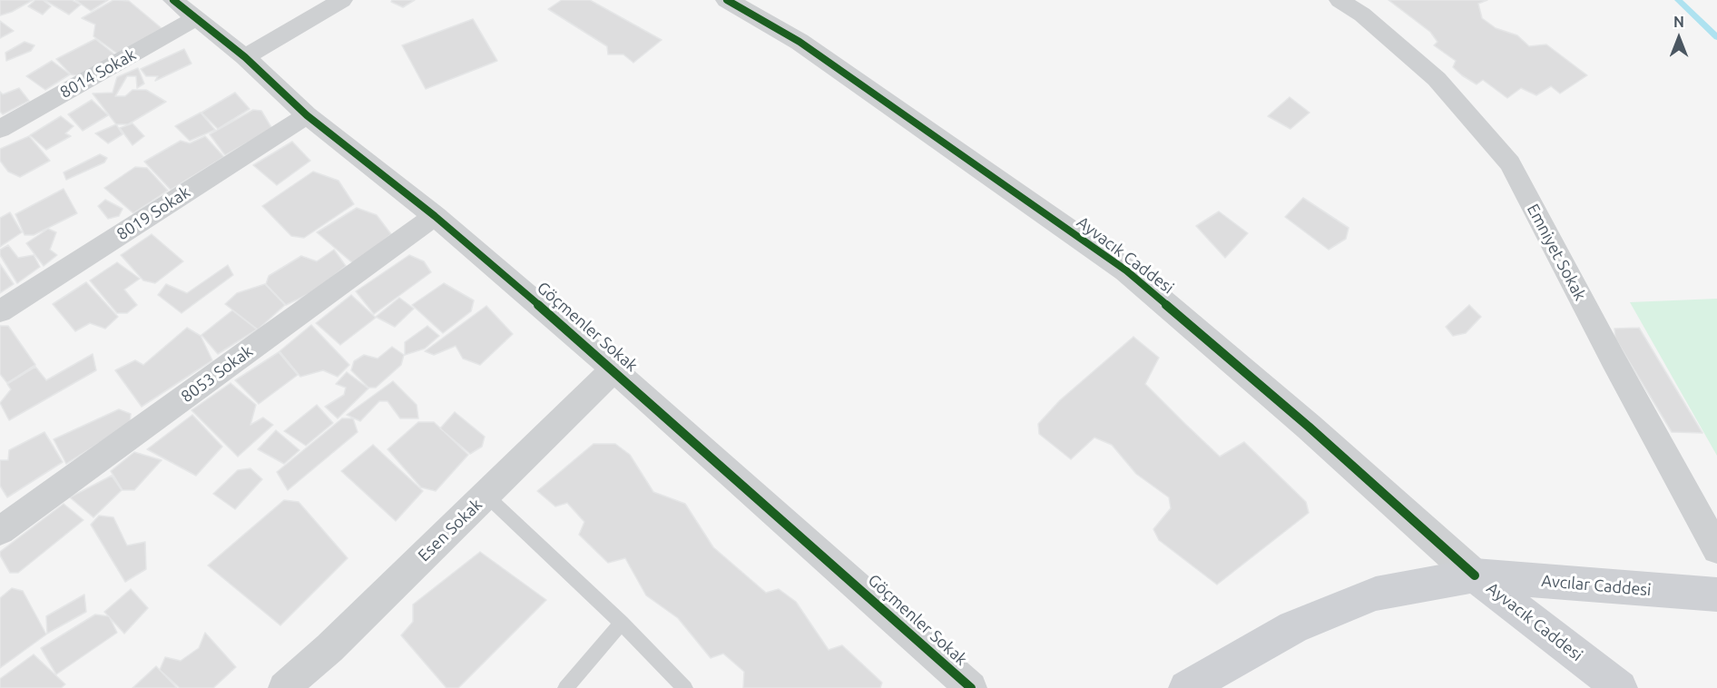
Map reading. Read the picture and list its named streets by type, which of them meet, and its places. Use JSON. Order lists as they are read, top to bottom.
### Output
{
  "streets": {
    "main road": ["Ayvacık Caddesi", "Avcılar Caddesi"],
    "street": [
      "8014 Sokak",
      "8019 Sokak",
      "Emniyet Sokak",
      "Göçmenler Sokak",
      "8053 Sokak",
      "Esen Sokak"
    ]
  },
  "crossings": [
    ["8014 Sokak", "Göçmenler Sokak"],
    ["8019 Sokak", "Göçmenler Sokak"],
    ["Ayvacık Caddesi", "Avcılar Caddesi"],
    ["Göçmenler Sokak", "8053 Sokak"],
    ["Göçmenler Sokak", "Esen Sokak"]
  ],
  "north": "top"
}
